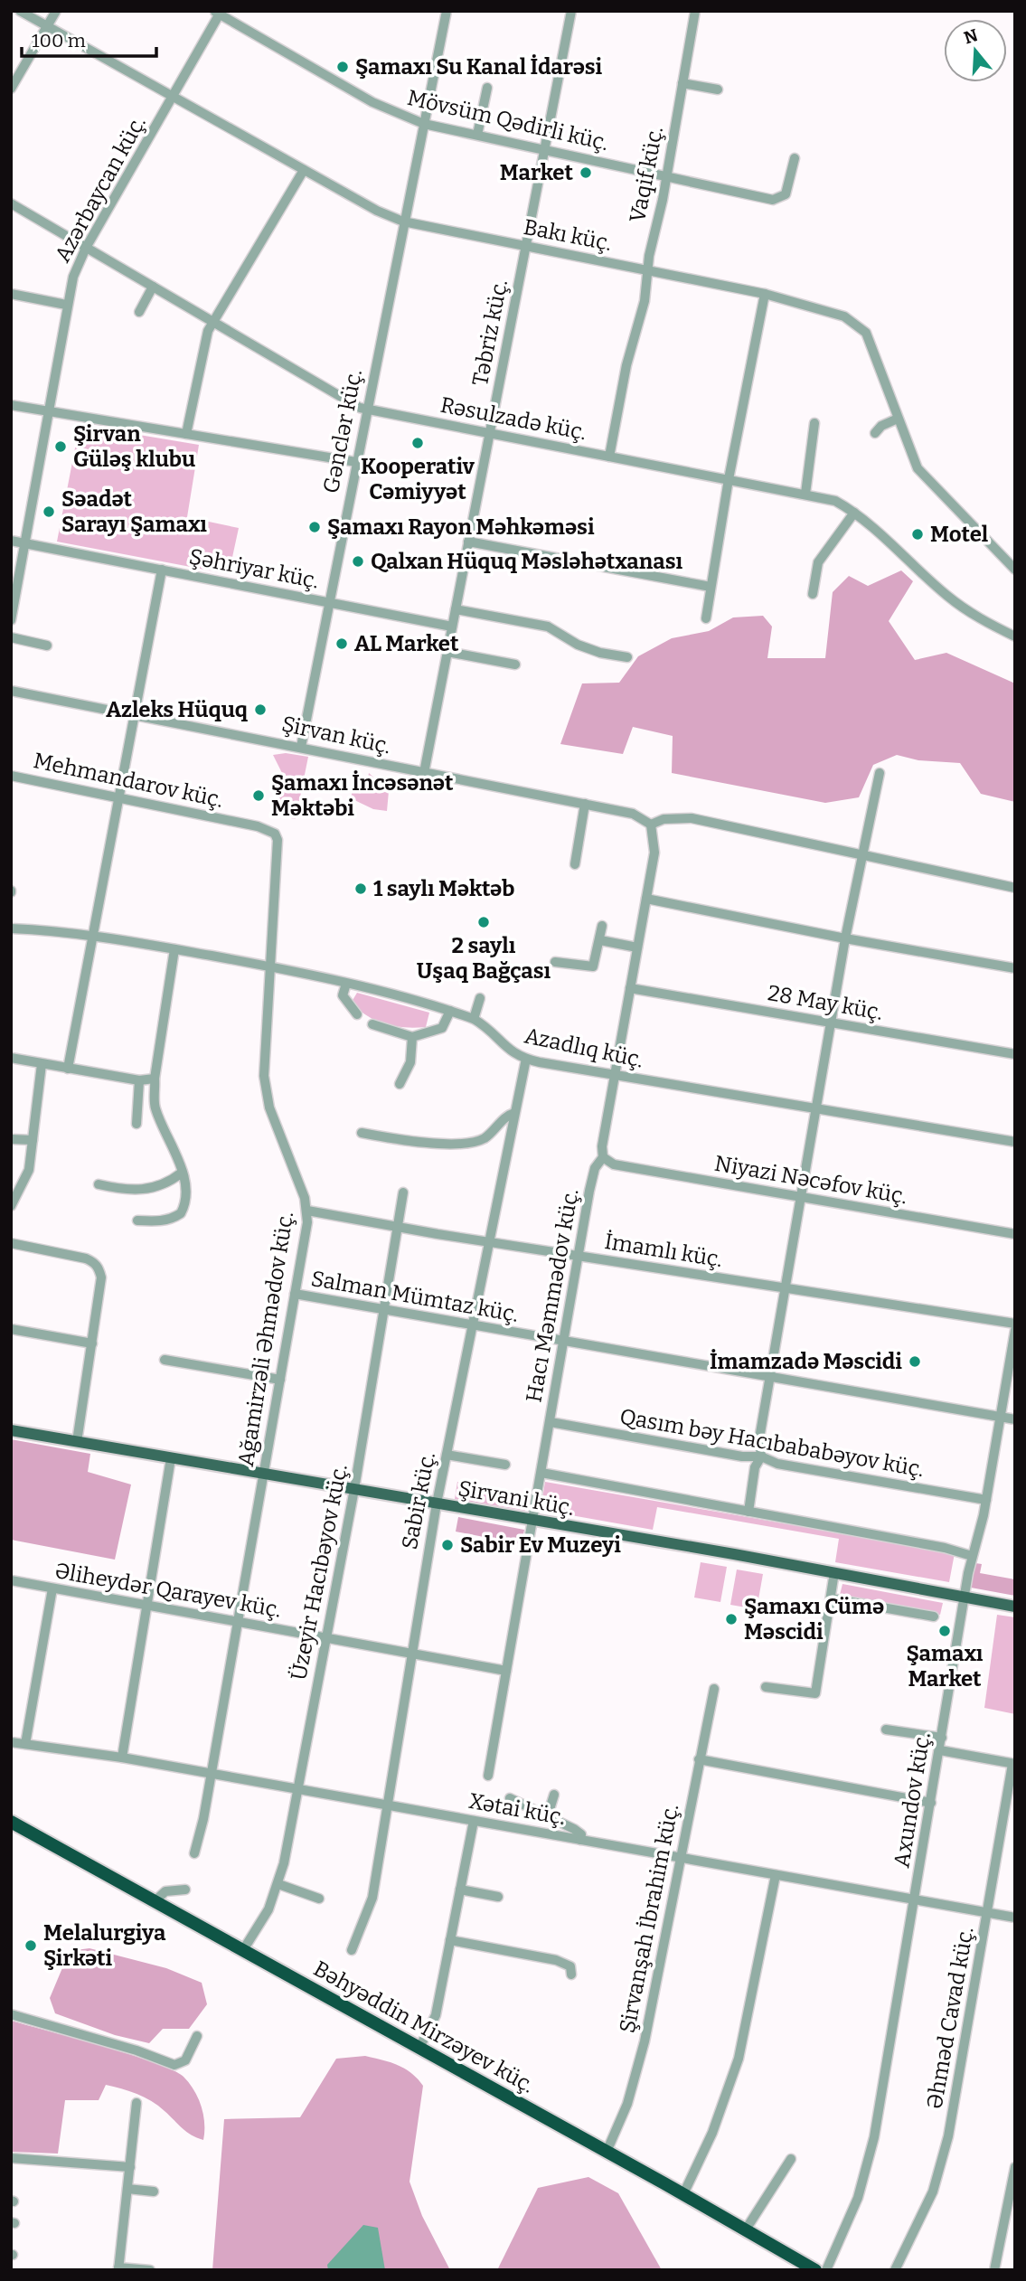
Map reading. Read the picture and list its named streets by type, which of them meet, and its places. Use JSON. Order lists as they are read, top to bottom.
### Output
{
  "streets": {
    "highway": ["Bəhyəddin Mirzəyev küç."],
    "main road": ["Şirvani küç."],
    "street": [
      "Mövsüm Qədirli küç.",
      "Vaqif küç.",
      "Azərbaycan küç.",
      "Bakı küç.",
      "Təbriz küç.",
      "Rəsulzadə küç.",
      "Gənclər küç.",
      "Şəhriyar küç.",
      "Şirvan küç.",
      "Mehmandarov küç.",
      "28 May küç.",
      "Azadlıq küç.",
      "Niyazi Nəcəfov küç.",
      "İmamlı küç.",
      "Hacı Məmmədov küç.",
      "Salman Mümtaz küç.",
      "Ağamirzəli Əhmədov küç.",
      "Qasım bəy Hacıbababəyov küç.",
      "Sabir küç.",
      "Üzeyir Hacıbəyov küç.",
      "Əliheydər Qarayev küç.",
      "Axundov küç.",
      "Xətai küç.",
      "Şirvanşah İbrahim küç.",
      "Əhməd Cavad küç."
    ]
  },
  "crossings": [
    ["Mövsüm Qədirli küç.", "Vaqif küç."],
    ["Mövsüm Qədirli küç.", "Azərbaycan küç."],
    ["Mövsüm Qədirli küç.", "Təbriz küç."],
    ["Mövsüm Qədirli küç.", "Gənclər küç."],
    ["Vaqif küç.", "Bakı küç."],
    ["Vaqif küç.", "Rəsulzadə küç."],
    ["Azərbaycan küç.", "Bakı küç."],
    ["Azərbaycan küç.", "Rəsulzadə küç."],
    ["Azərbaycan küç.", "Şəhriyar küç."],
    ["Bakı küç.", "Təbriz küç."],
    ["Bakı küç.", "Gənclər küç."],
    ["Təbriz küç.", "Rəsulzadə küç."],
    ["Təbriz küç.", "Şəhriyar küç."],
    ["Təbriz küç.", "Şirvan küç."],
    ["Rəsulzadə küç.", "Gənclər küç."],
    ["Gənclər küç.", "Şəhriyar küç."],
    ["Gənclər küç.", "Şirvan küç."],
    ["Şirvan küç.", "Hacı Məmmədov küç."],
    ["Mehmandarov küç.", "Ağamirzəli Əhmədov küç."],
    ["28 May küç.", "Hacı Məmmədov küç."],
    ["Azadlıq küç.", "Hacı Məmmədov küç."],
    ["Azadlıq küç.", "Ağamirzəli Əhmədov küç."],
    ["Azadlıq küç.", "Sabir küç."],
    ["Niyazi Nəcəfov küç.", "Hacı Məmmədov küç."],
    ["İmamlı küç.", "Hacı Məmmədov küç."],
    ["İmamlı küç.", "Ağamirzəli Əhmədov küç."],
    ["İmamlı küç.", "Sabir küç."],
    ["İmamlı küç.", "Üzeyir Hacıbəyov küç."],
    ["Hacı Məmmədov küç.", "Salman Mümtaz küç."],
    ["Hacı Məmmədov küç.", "Qasım bəy Hacıbababəyov küç."],
    ["Hacı Məmmədov küç.", "Şirvani küç."],
    ["Hacı Məmmədov küç.", "Əliheydər Qarayev küç."],
    ["Salman Mümtaz küç.", "Ağamirzəli Əhmədov küç."],
    ["Salman Mümtaz küç.", "Sabir küç."],
    ["Salman Mümtaz küç.", "Üzeyir Hacıbəyov küç."],
    ["Salman Mümtaz küç.", "Axundov küç."],
    ["Ağamirzəli Əhmədov küç.", "Şirvani küç."],
    ["Ağamirzəli Əhmədov küç.", "Əliheydər Qarayev küç."],
    ["Ağamirzəli Əhmədov küç.", "Xətai küç."],
    ["Qasım bəy Hacıbababəyov küç.", "Axundov küç."],
    ["Şirvani küç.", "Sabir küç."],
    ["Şirvani küç.", "Üzeyir Hacıbəyov küç."],
    ["Şirvani küç.", "Axundov küç."],
    ["Sabir küç.", "Əliheydər Qarayev küç."],
    ["Sabir küç.", "Xətai küç."],
    ["Üzeyir Hacıbəyov küç.", "Əliheydər Qarayev küç."],
    ["Üzeyir Hacıbəyov küç.", "Xətai küç."],
    ["Üzeyir Hacıbəyov küç.", "Bəhyəddin Mirzəyev küç."],
    ["Axundov küç.", "Xətai küç."],
    ["Xətai küç.", "Şirvanşah İbrahim küç."],
    ["Xətai küç.", "Əhməd Cavad küç."],
    ["Şirvanşah İbrahim küç.", "Bəhyəddin Mirzəyev küç."]
  ],
  "places": [
    "Şamaxı Su Kanal İdarəsi",
    "Market",
    "Kooperativ Cəmiyyət",
    "Şirvan Güləş klubu",
    "Səadət Sarayı Şamaxı",
    "Şamaxı Rayon Məhkəməsi",
    "Motel",
    "Qalxan Hüquq Məsləhətxanası",
    "AL Market",
    "Azleks Hüquq",
    "Şamaxı İncəsənət Məktəbi",
    "1 saylı Məktəb",
    "2 saylı Uşaq Bağçası",
    "İmamzadə Məscidi",
    "Sabir Ev Muzeyi",
    "Şamaxı Cümə Məscidi",
    "Şamaxı Market",
    "Melalurgiya Şirkəti"
  ],
  "scale_bar": "100 m",
  "north": "top"
}
